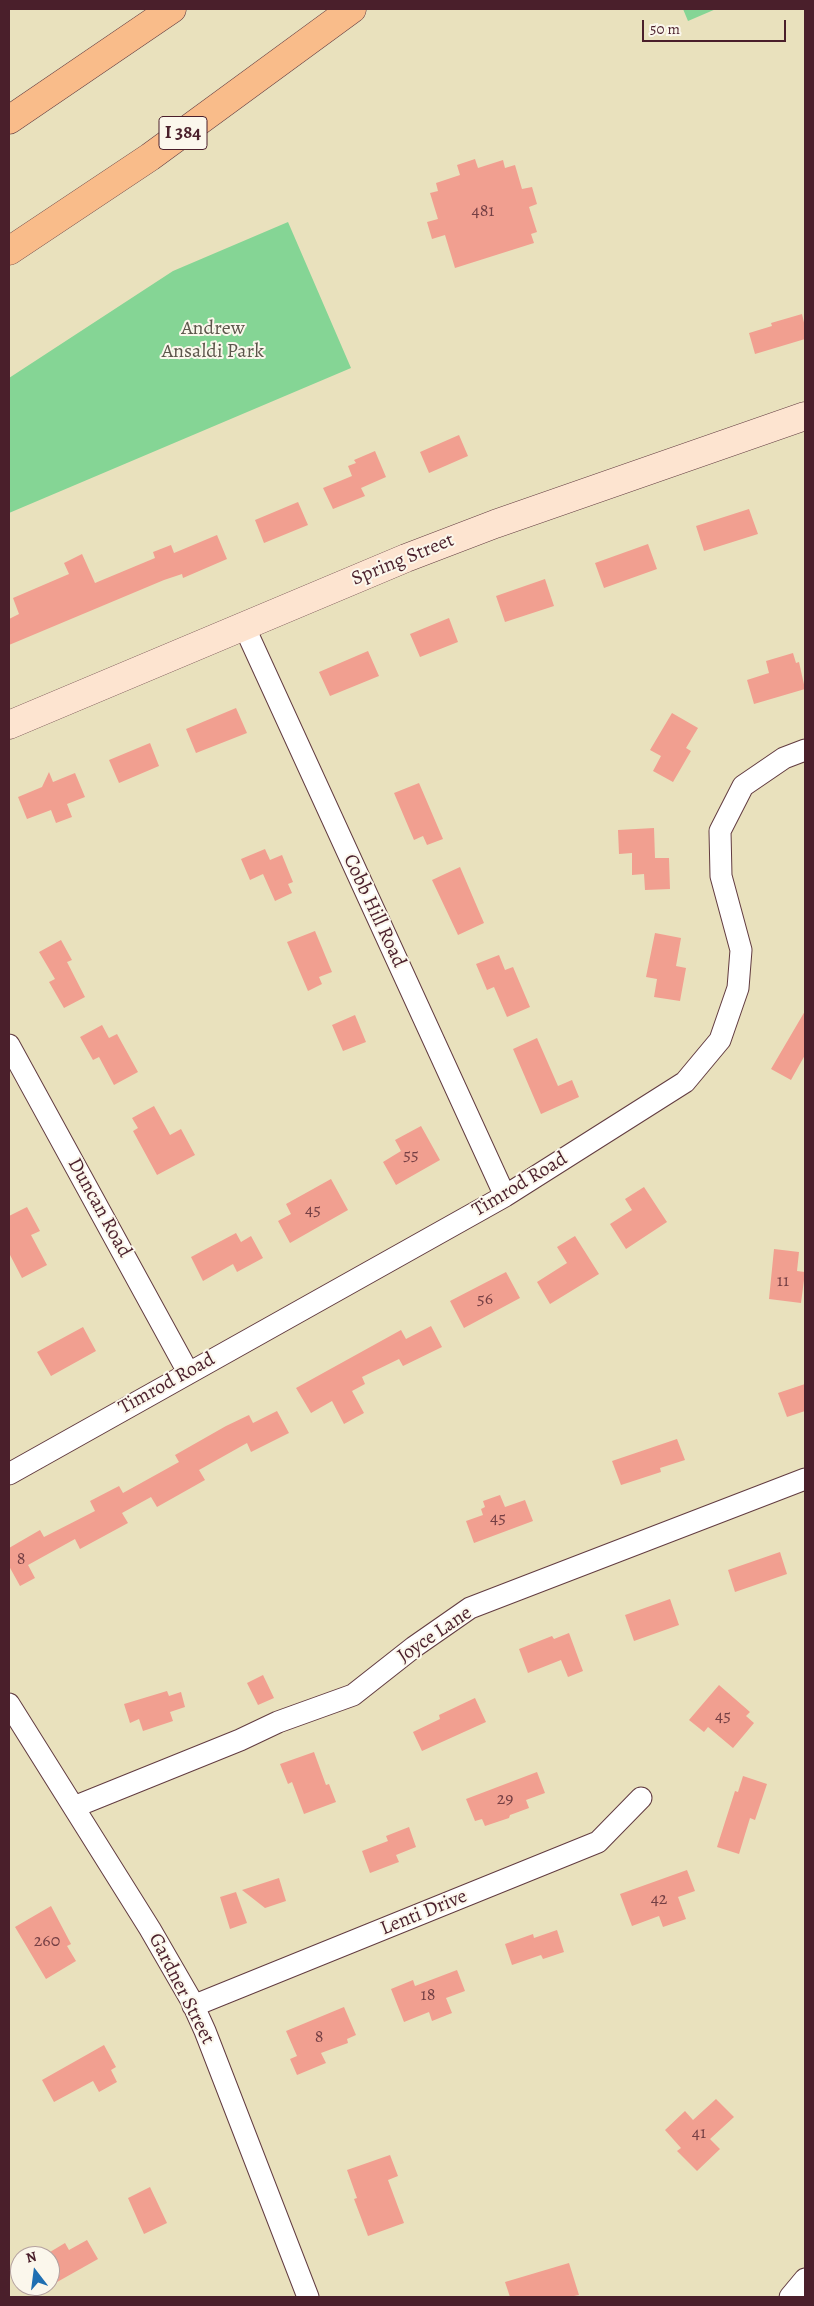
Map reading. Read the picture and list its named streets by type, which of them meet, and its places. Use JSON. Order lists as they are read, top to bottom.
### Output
{
  "streets": {
    "highway": ["I 384"],
    "street": [
      "Spring Street",
      "Cobb Hill Road",
      "Timrod Road",
      "Duncan Road",
      "Joyce Lane",
      "Lenti Drive",
      "Gardner Street"
    ]
  },
  "crossings": [
    ["Spring Street", "Cobb Hill Road"],
    ["Cobb Hill Road", "Timrod Road"],
    ["Timrod Road", "Duncan Road"],
    ["Joyce Lane", "Gardner Street"],
    ["Lenti Drive", "Gardner Street"]
  ],
  "parks": ["Andrew Ansaldi Park"],
  "house_numbers": [
    "481",
    "55",
    "45",
    "11",
    "56",
    "45",
    "8",
    "45",
    "29",
    "42",
    "260",
    "18",
    "8",
    "41"
  ],
  "scale_bar": "50 m",
  "north": "top"
}
